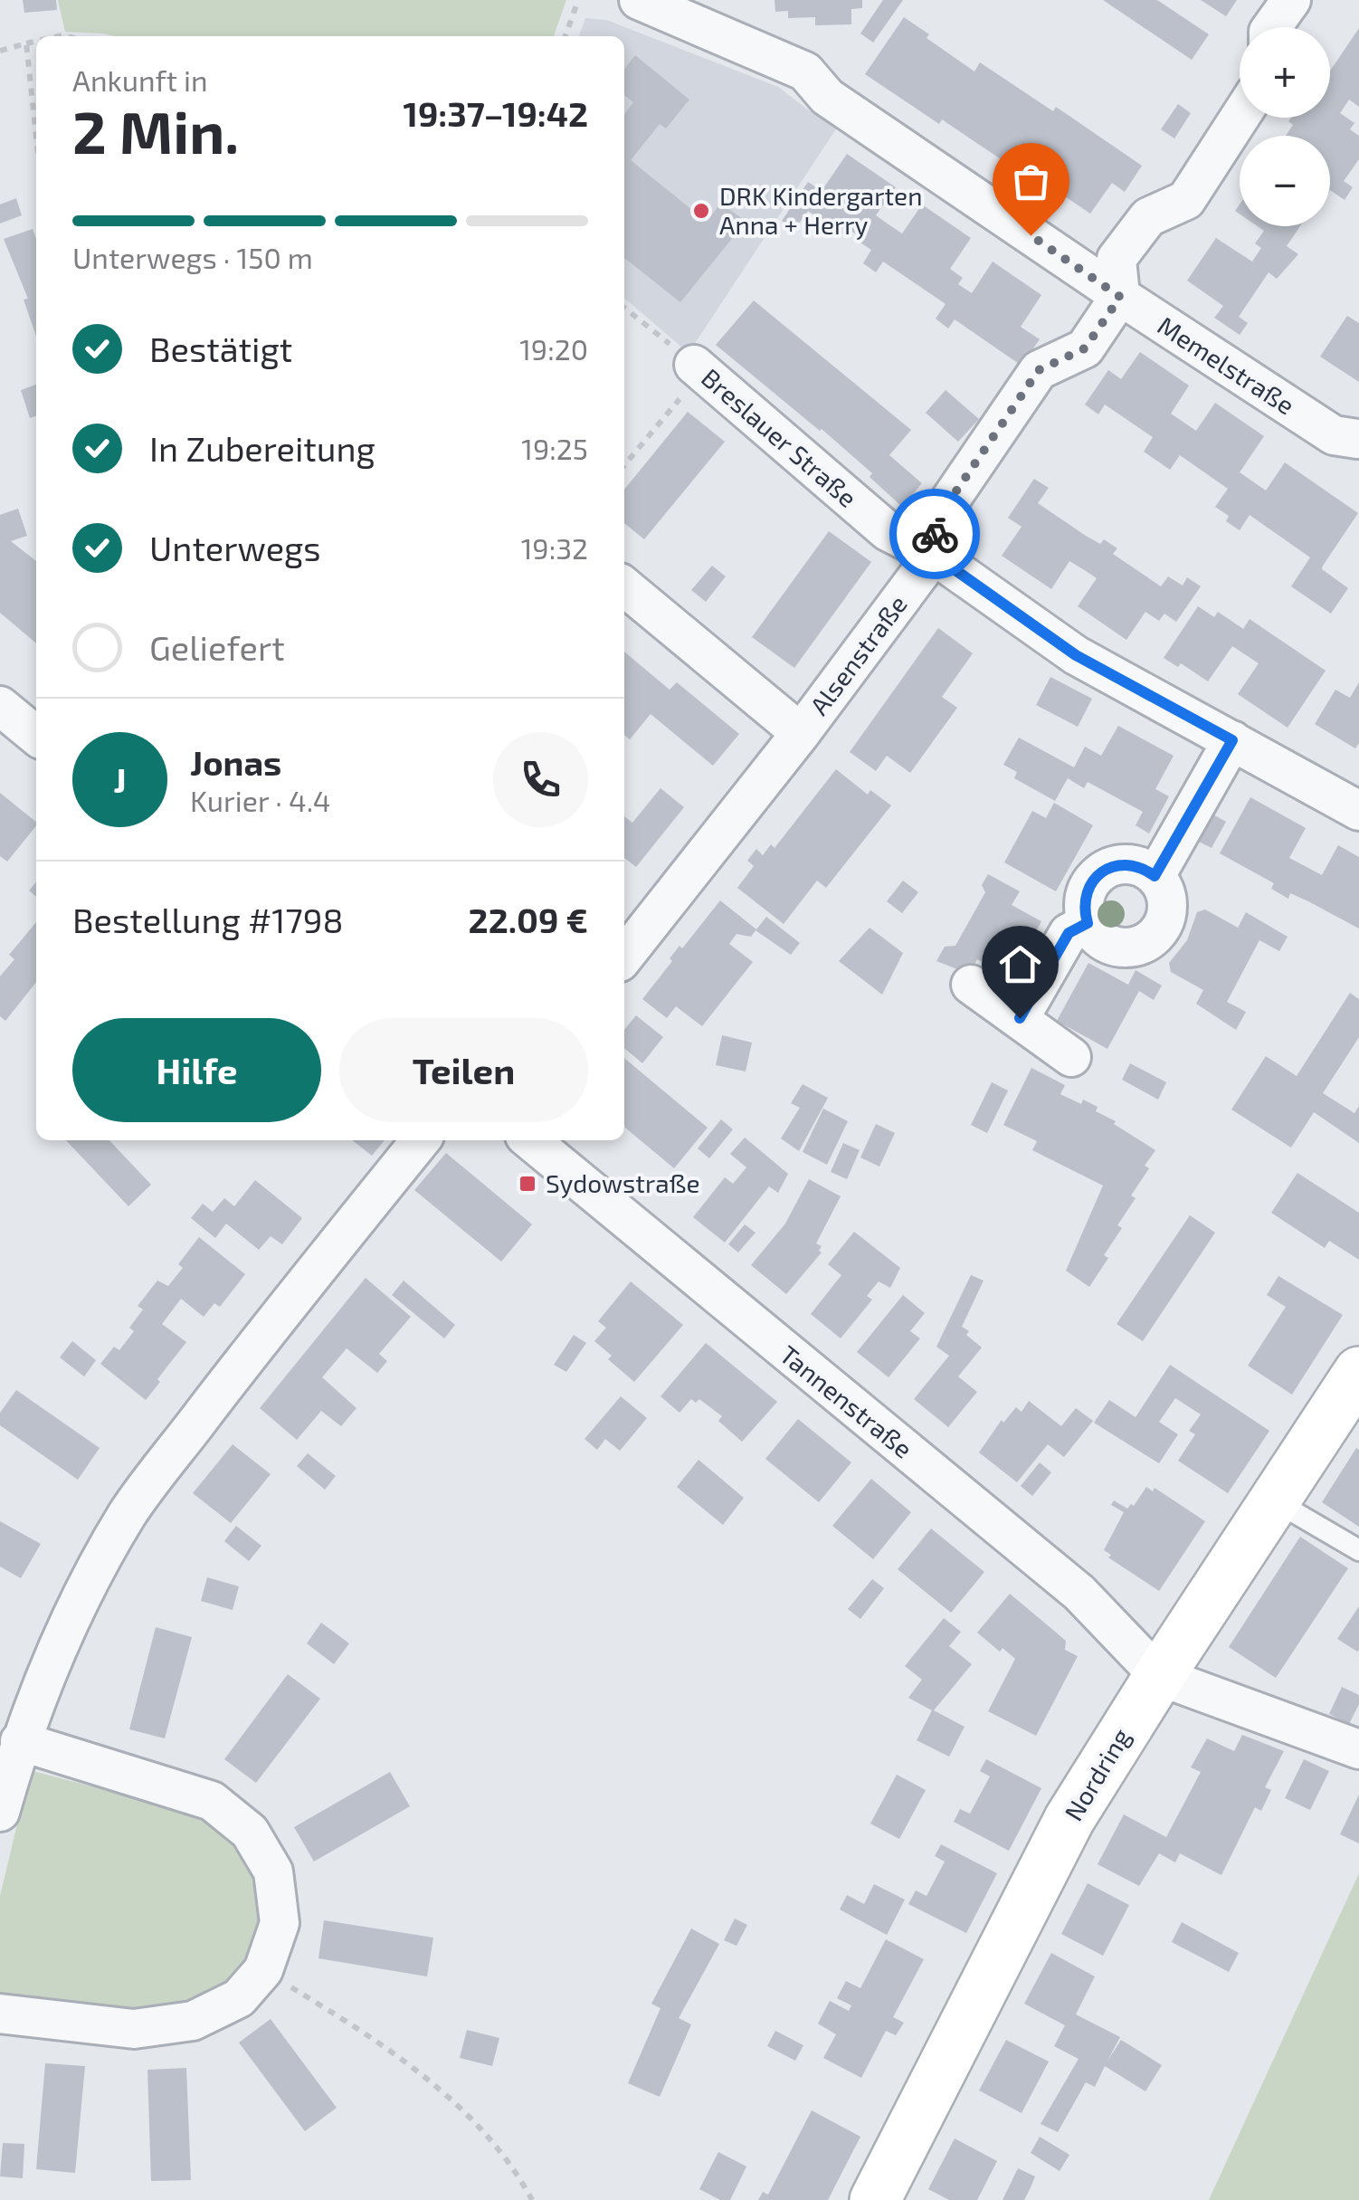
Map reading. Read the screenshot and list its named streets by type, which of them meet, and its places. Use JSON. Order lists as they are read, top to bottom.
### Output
{
  "streets": {
    "street": [
      "Memelstraße",
      "Breslauer Straße",
      "Alsenstraße",
      "Tannenstraße",
      "Nordring"
    ]
  },
  "crossings": [
    ["Memelstraße", "Alsenstraße"],
    ["Breslauer Straße", "Alsenstraße"],
    ["Tannenstraße", "Nordring"]
  ],
  "places": {
    "other": ["DRK Kindergarten Anna + Herry"],
    "transit": ["Sydowstraße"]
  },
  "page": {
    "map_buttons": ["+", "−"],
    "heading": ["2 Min.", "Ankunft in", "19:37–19:42"],
    "panel": [
      "Jonas",
      "Kurier · 4.4",
      "Bestellung #1798",
      "22.09 €"
    ],
    "bar": "Unterwegs · 150 m",
    "list": [
      ["Bestätigt", "19:20"],
      ["In Zubereitung", "19:25"],
      ["Unterwegs", "19:32"],
      "Geliefert"
    ],
    "round": "J",
    "buttons": ["Hilfe", "Teilen"]
  }
}
